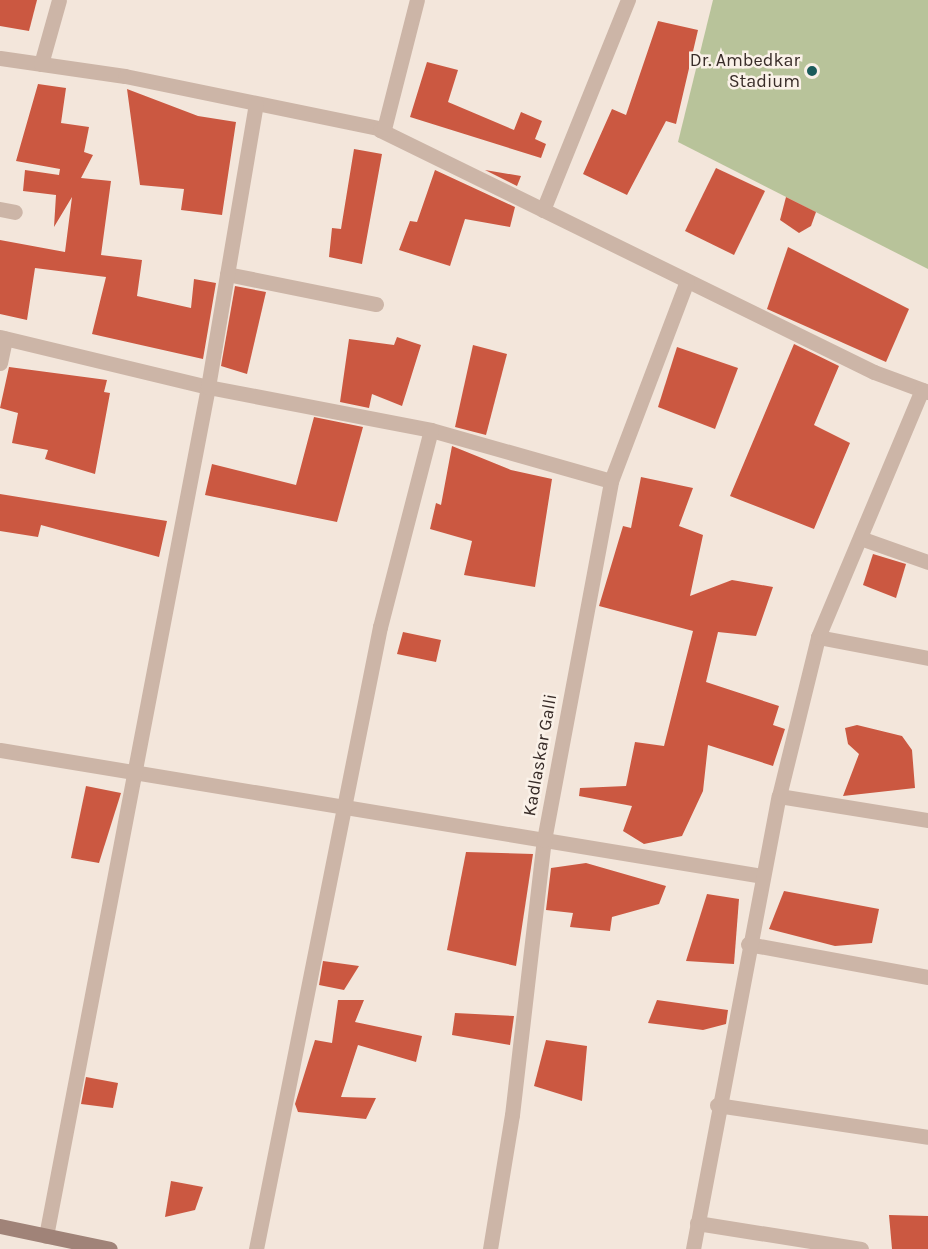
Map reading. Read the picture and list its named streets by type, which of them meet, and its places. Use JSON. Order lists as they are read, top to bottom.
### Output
{
  "streets": {
    "street": ["Kadlaskar Galli"]
  },
  "places": ["Dr. Ambedkar Stadium"]
}
